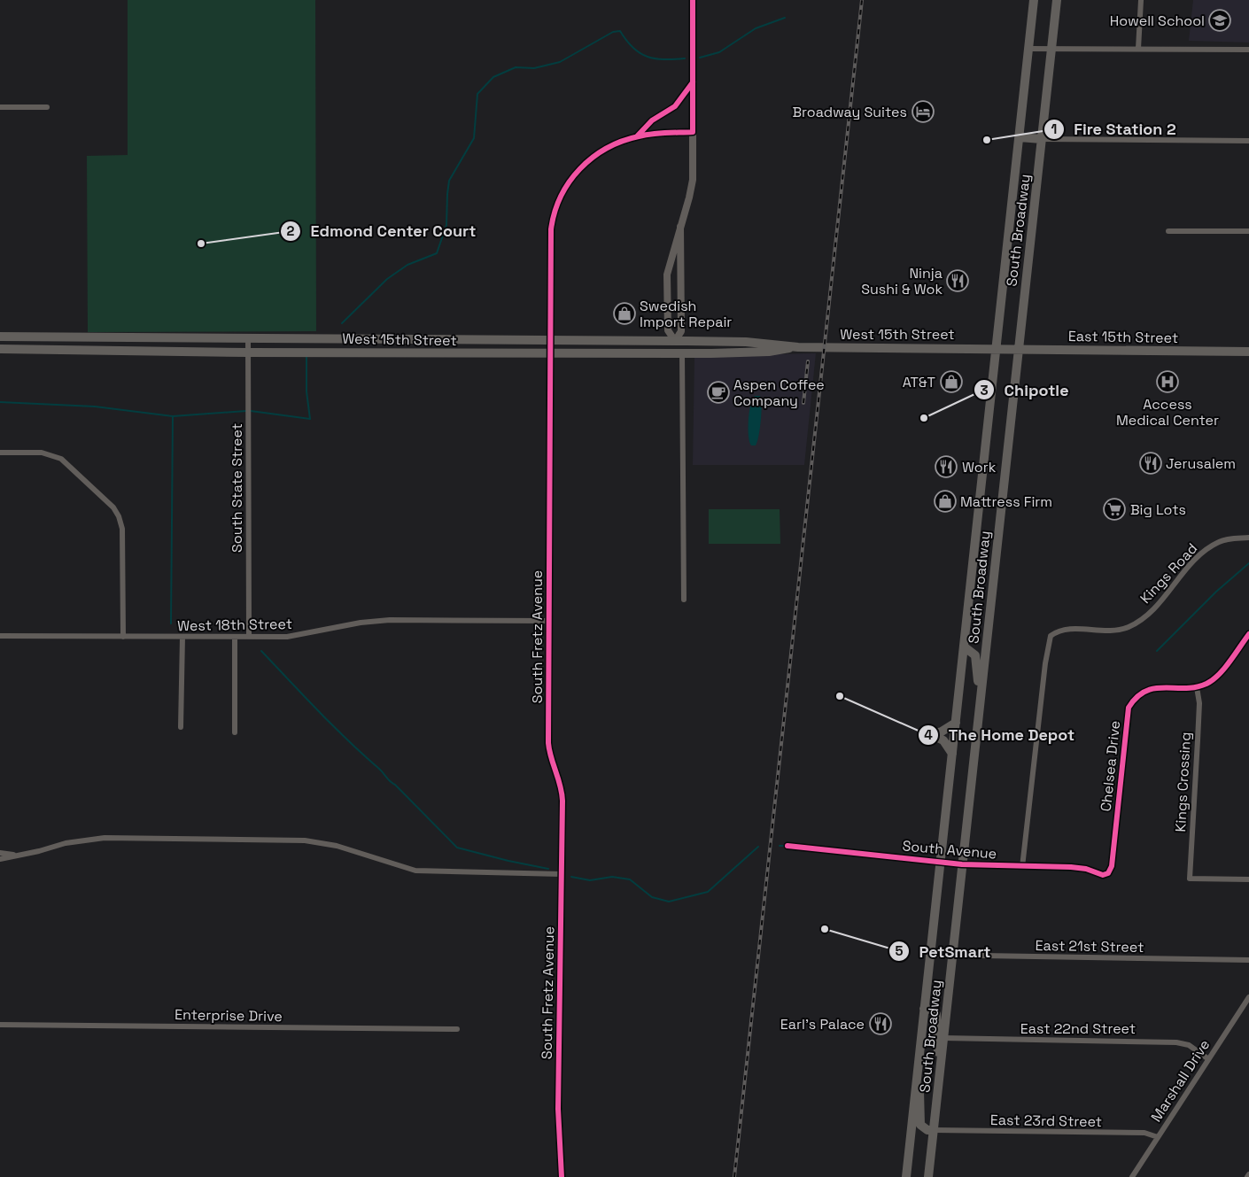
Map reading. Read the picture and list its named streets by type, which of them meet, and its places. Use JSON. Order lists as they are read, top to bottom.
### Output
{
  "streets": {
    "main road": ["South Broadway", "West 15th Street", "East 15th Street"],
    "street": [
      "South State Street",
      "Kings Road",
      "West 18th Street",
      "South Fretz Avenue",
      "Chelsea Drive",
      "Kings Crossing",
      "South Avenue",
      "East 21st Street",
      "Enterprise Drive",
      "East 22nd Street",
      "Marshall Drive",
      "East 23rd Street"
    ]
  },
  "crossings": [
    ["South Broadway", "West 15th Street"],
    ["South Broadway", "East 15th Street"],
    ["South Broadway", "South Avenue"],
    ["South Broadway", "East 21st Street"],
    ["South Broadway", "East 22nd Street"],
    ["South Broadway", "East 23rd Street"],
    ["West 15th Street", "East 15th Street"],
    ["West 15th Street", "South State Street"],
    ["West 15th Street", "South Fretz Avenue"],
    ["South State Street", "West 18th Street"],
    ["Kings Road", "South Avenue"],
    ["West 18th Street", "South Fretz Avenue"],
    ["Chelsea Drive", "Kings Crossing"],
    ["Chelsea Drive", "South Avenue"],
    ["East 22nd Street", "Marshall Drive"],
    ["Marshall Drive", "East 23rd Street"]
  ],
  "places": {
    "school or university": ["Howell School"],
    "hotel": ["Broadway Suites"],
    "other": [
      "Fire Station 2",
      "Edmond Center Court",
      "Chipotle",
      "The Home Depot",
      "PetSmart"
    ],
    "restaurant": [
      "Ninja Sushi & Wok",
      "Jerusalem",
      "Work",
      "Earl's Palace"
    ],
    "shop": ["Swedish Import Repair", "AT&T", "Mattress Firm"],
    "hospital": ["Access Medical Center"],
    "cafe": ["Aspen Coffee Company"],
    "supermarket": ["Big Lots"]
  }
}
